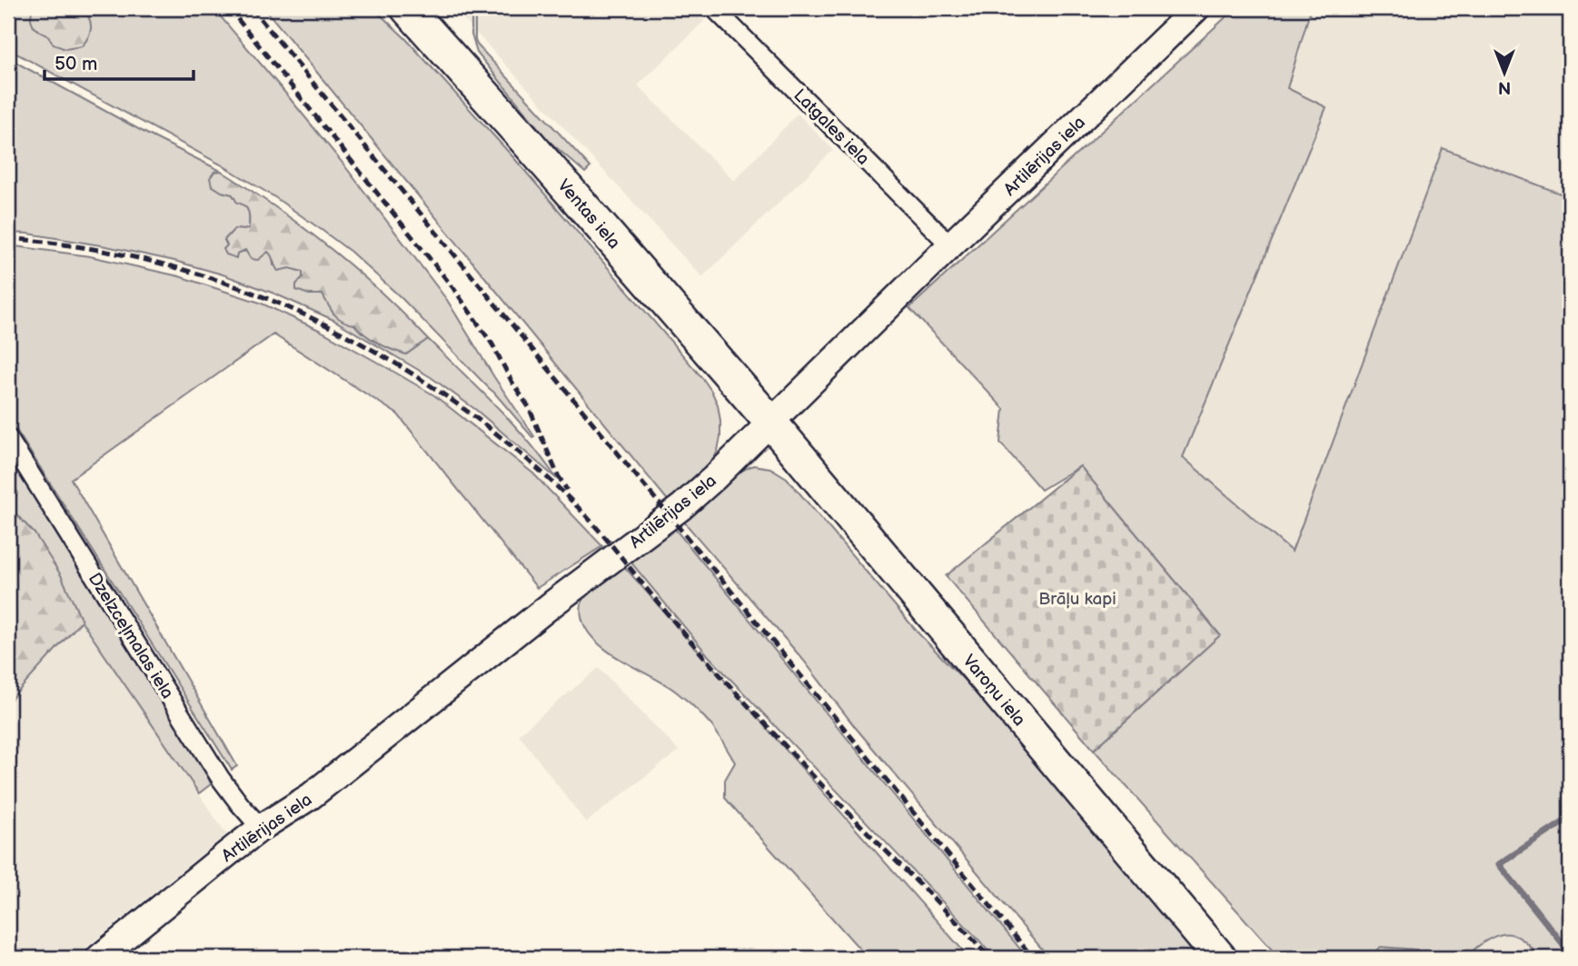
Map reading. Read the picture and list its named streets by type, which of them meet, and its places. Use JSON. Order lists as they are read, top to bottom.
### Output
{
  "streets": {
    "highway": ["Ventas iela", "Varoņu iela"],
    "street": ["Latgales iela", "Artilērijas iela", "Dzelzceļmalas iela"]
  },
  "crossings": [
    ["Latgales iela", "Artilērijas iela"],
    ["Artilērijas iela", "Ventas iela"],
    ["Artilērijas iela", "Dzelzceļmalas iela"],
    ["Artilērijas iela", "Varoņu iela"],
    ["Ventas iela", "Varoņu iela"]
  ],
  "parks": ["Brāļu kapi"],
  "scale_bar": "50 m",
  "north": "bottom"
}
